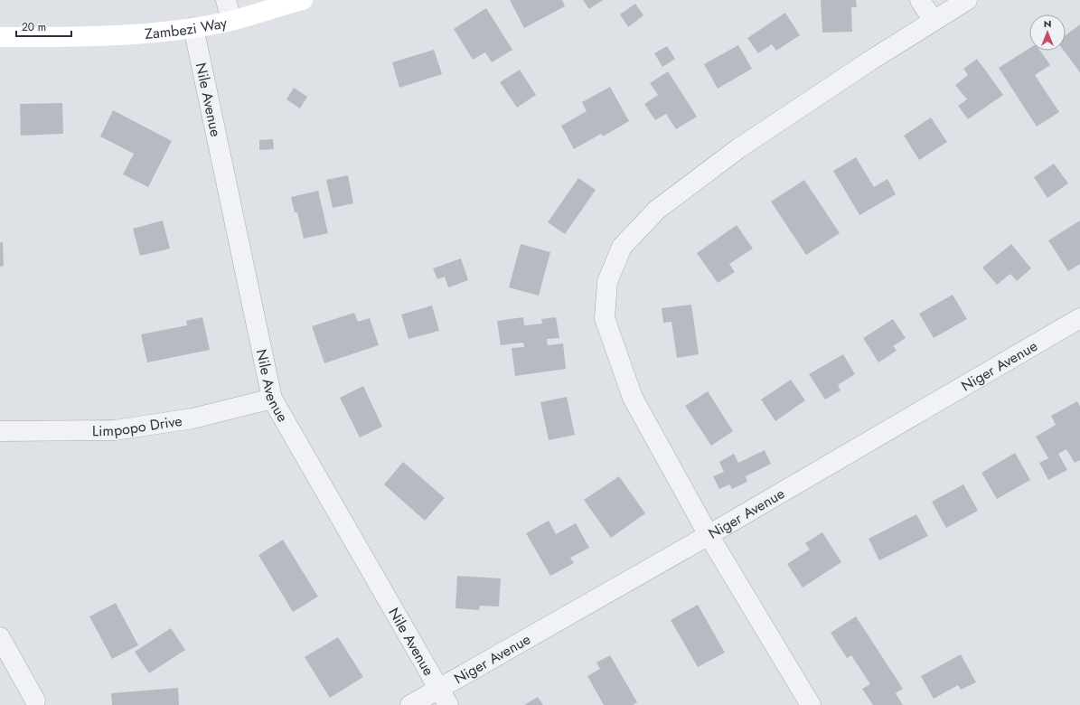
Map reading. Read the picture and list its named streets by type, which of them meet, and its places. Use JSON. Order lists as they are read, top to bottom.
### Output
{
  "streets": {
    "main road": ["Zambezi Way"],
    "street": ["Nile Avenue", "Niger Avenue", "Limpopo Drive"]
  },
  "crossings": [
    ["Zambezi Way", "Nile Avenue"],
    ["Nile Avenue", "Niger Avenue"],
    ["Nile Avenue", "Limpopo Drive"]
  ],
  "scale_bar": "20 m",
  "north": "top"
}
